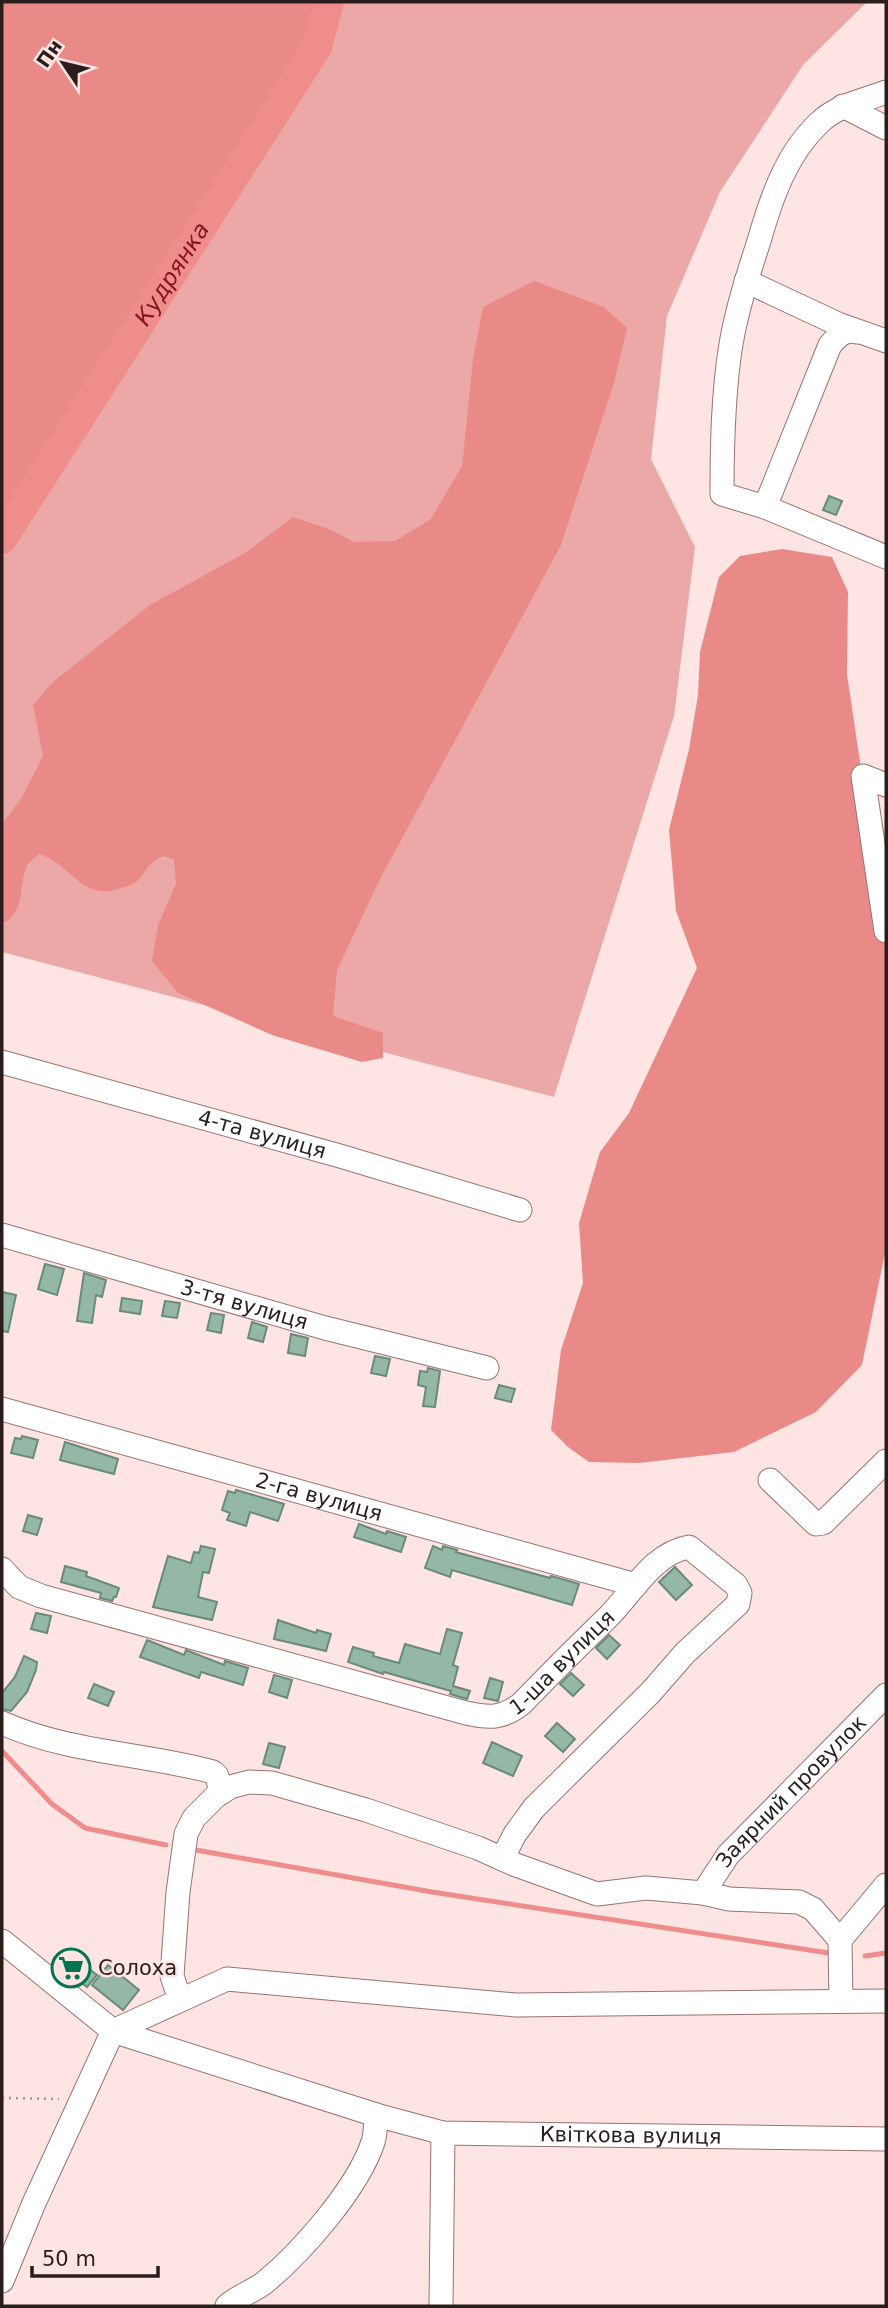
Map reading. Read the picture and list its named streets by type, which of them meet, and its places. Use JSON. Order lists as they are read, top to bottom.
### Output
{
  "streets": {
    "street": [
      "4-та вулиця",
      "3-тя вулиця",
      "2-га вулиця",
      "1-ша вулиця",
      "Заярний провулок",
      "Квіткова вулиця"
    ]
  },
  "crossings": [
    ["2-га вулиця", "1-ша вулиця"]
  ],
  "water": ["Кудрянка"],
  "places": {
    "supermarket": ["Солоха"]
  },
  "scale_bar": "50 m",
  "north": "top left"
}
